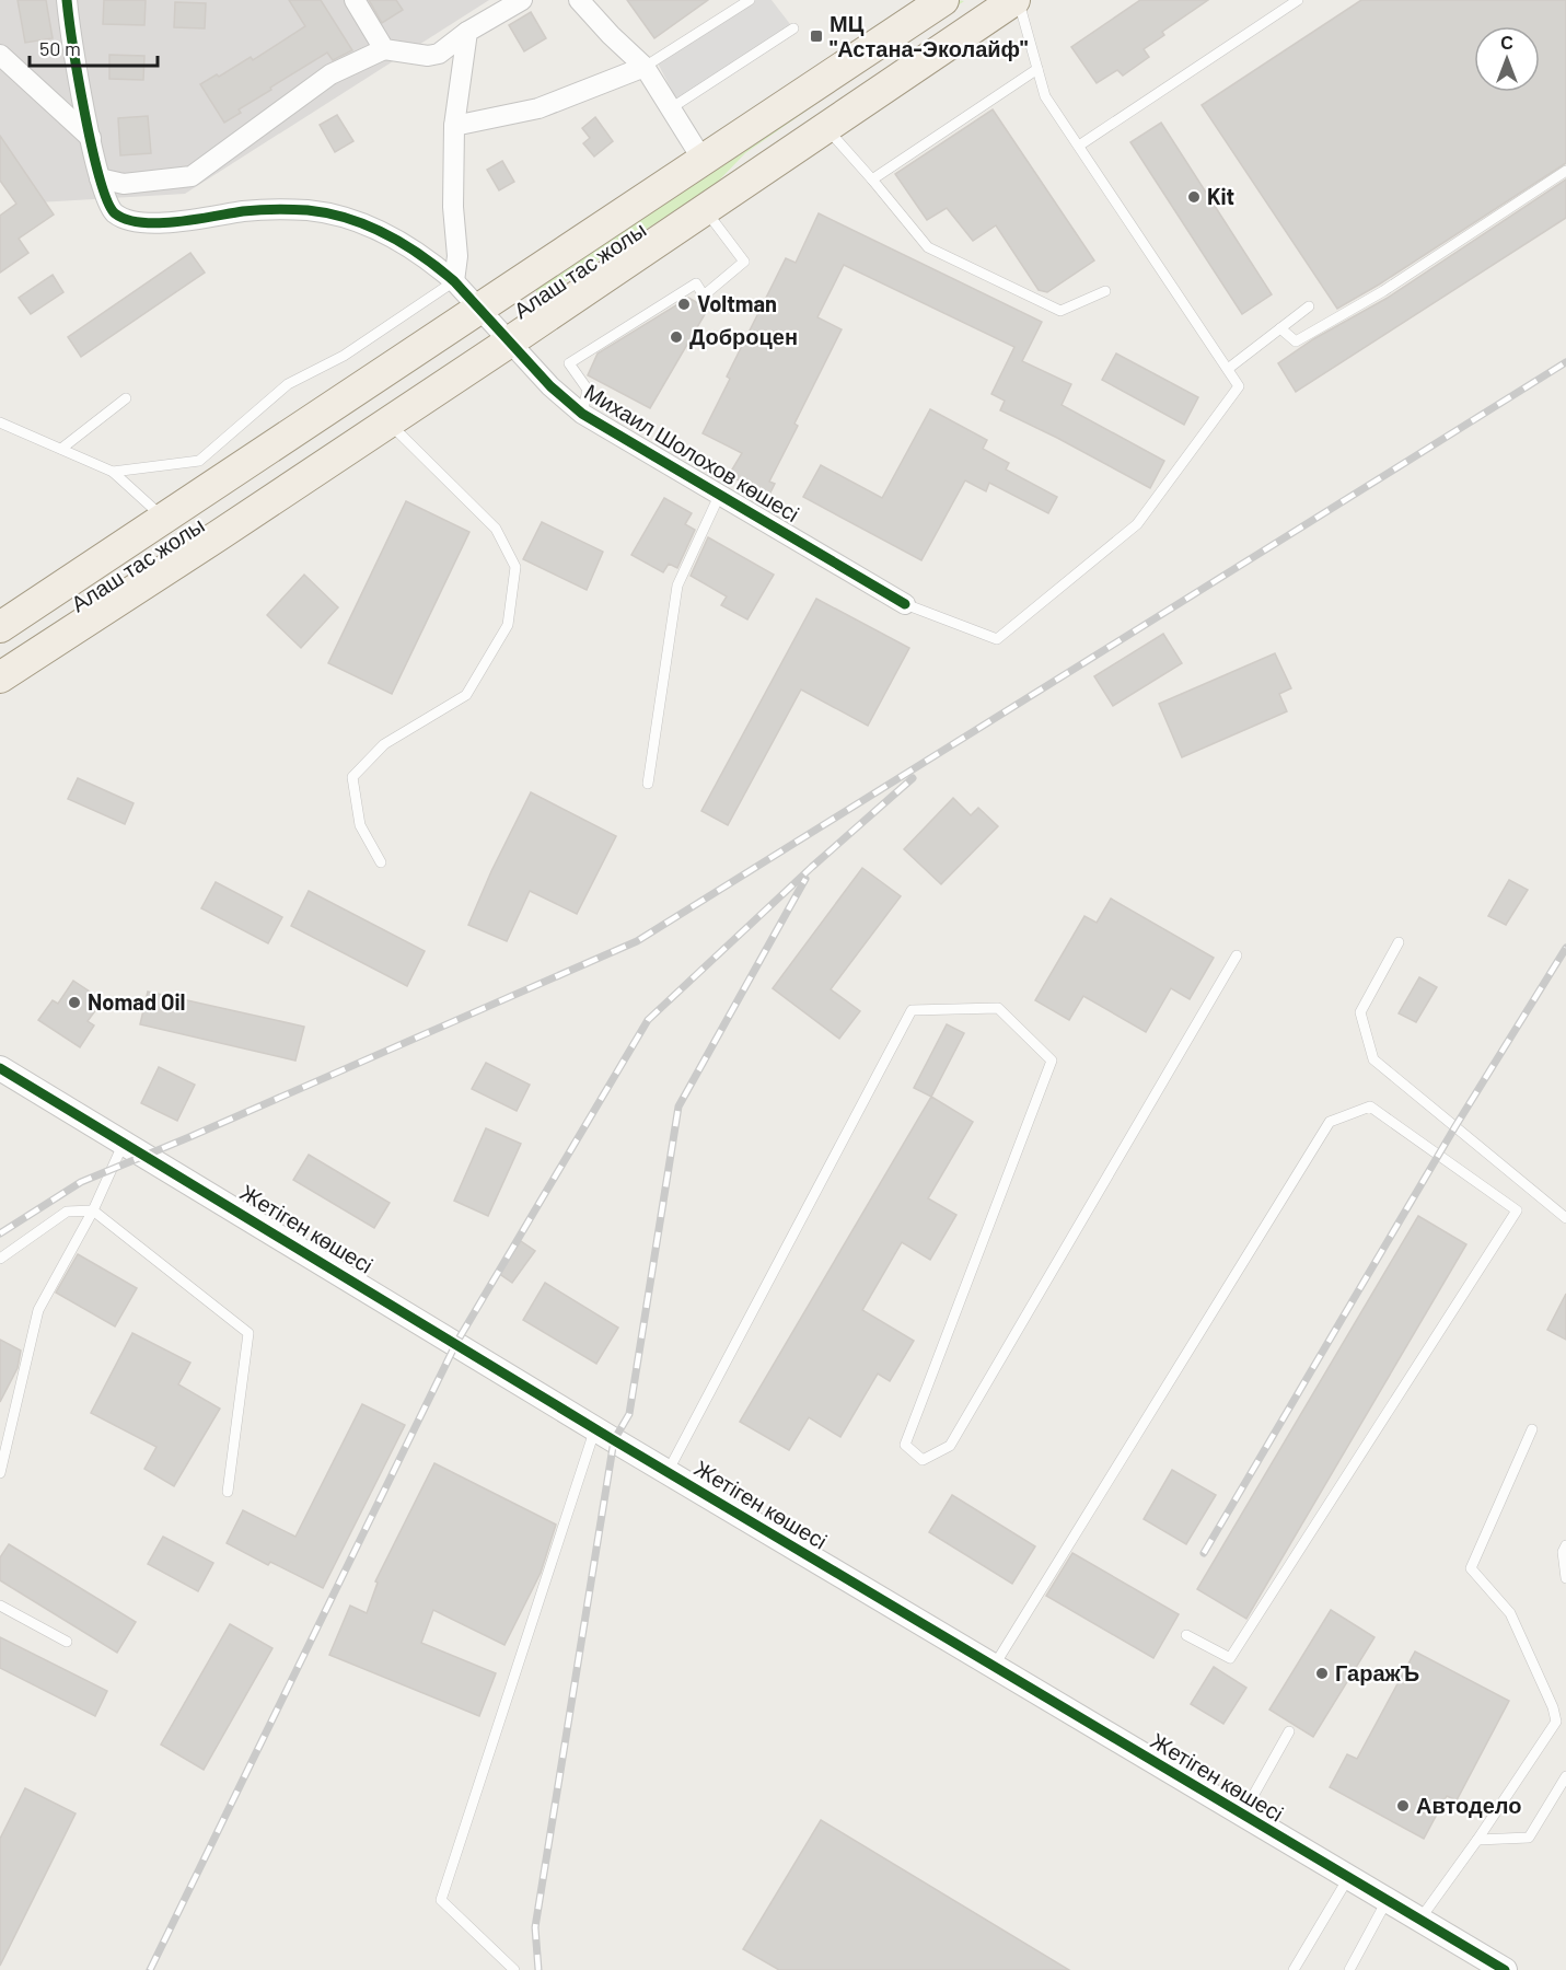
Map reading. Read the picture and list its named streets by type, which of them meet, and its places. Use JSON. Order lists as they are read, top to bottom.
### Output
{
  "streets": {
    "main road": ["Алаш тас жолы"],
    "street": ["Михаил Шолохов көшесі", "Жетіген көшесі"]
  },
  "crossings": [
    ["Алаш тас жолы", "Михаил Шолохов көшесі"]
  ],
  "places": {
    "transit": ["МЦ \"Астана-Эколайф\""],
    "other": [
      "Kit",
      "Voltman",
      "Доброцен",
      "Nomad Oil",
      "ГаражЪ",
      "Автодело"
    ]
  },
  "scale_bar": "50 m",
  "north": "top"
}
